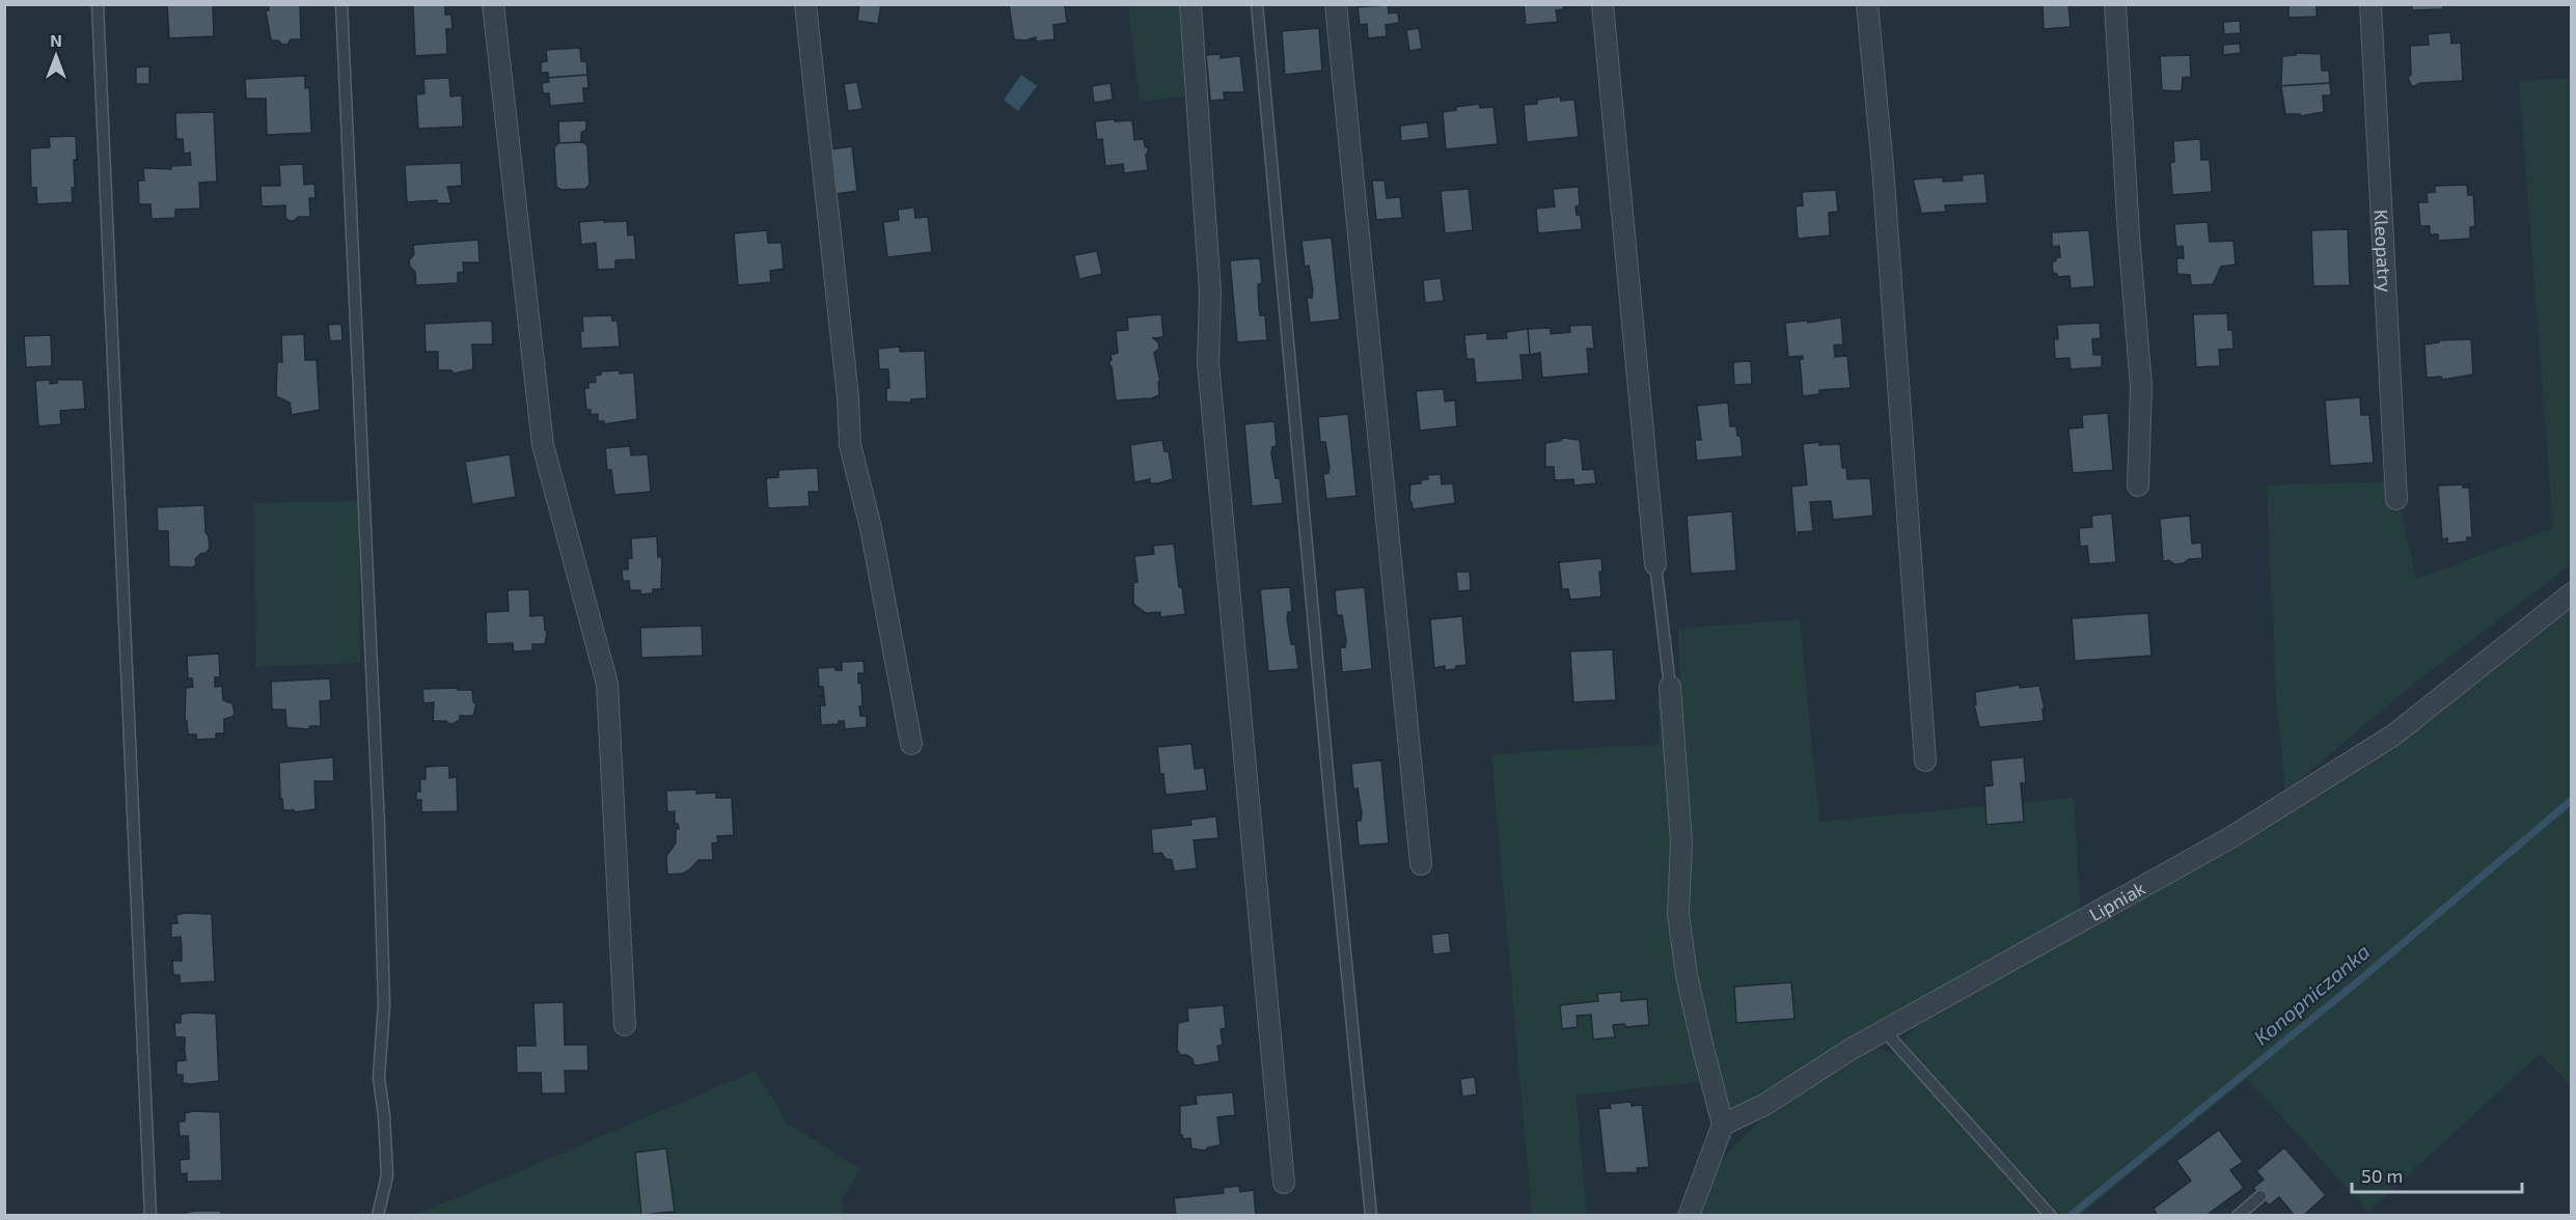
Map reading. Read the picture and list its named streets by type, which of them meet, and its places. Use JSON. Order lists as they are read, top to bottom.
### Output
{
  "streets": {
    "street": ["Kleopatry", "Lipniak"]
  },
  "water": ["Konopniczanka"],
  "scale_bar": "50 m",
  "north": "top"
}
